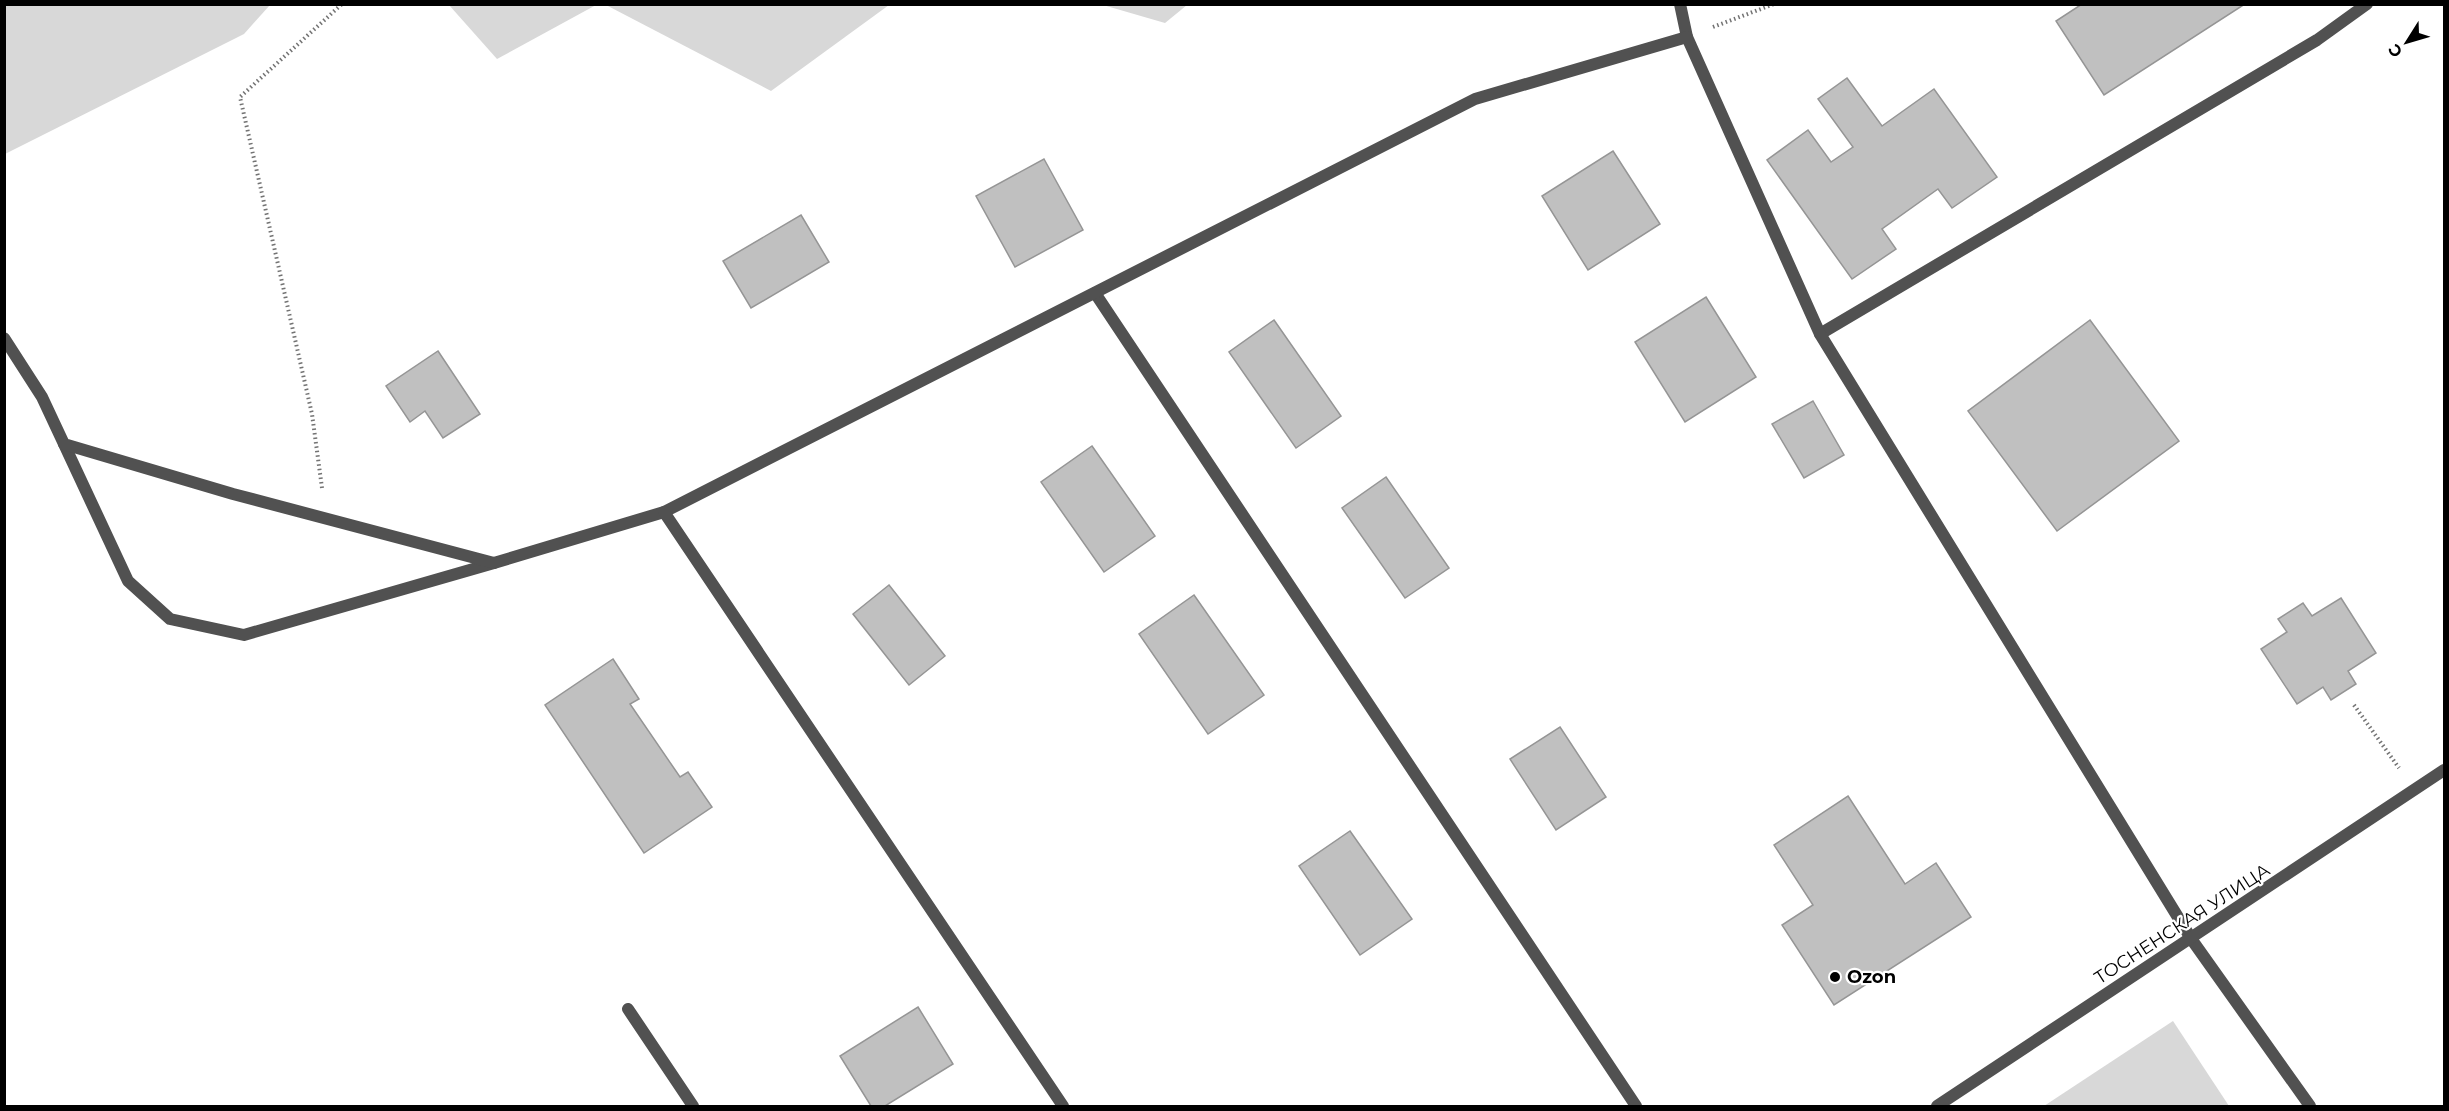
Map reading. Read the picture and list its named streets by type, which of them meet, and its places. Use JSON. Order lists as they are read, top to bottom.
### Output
{
  "streets": {
    "street": ["ТОСНЕНСКАЯ УЛИЦА"]
  },
  "places": ["Ozon"],
  "north": "bottom left"
}
